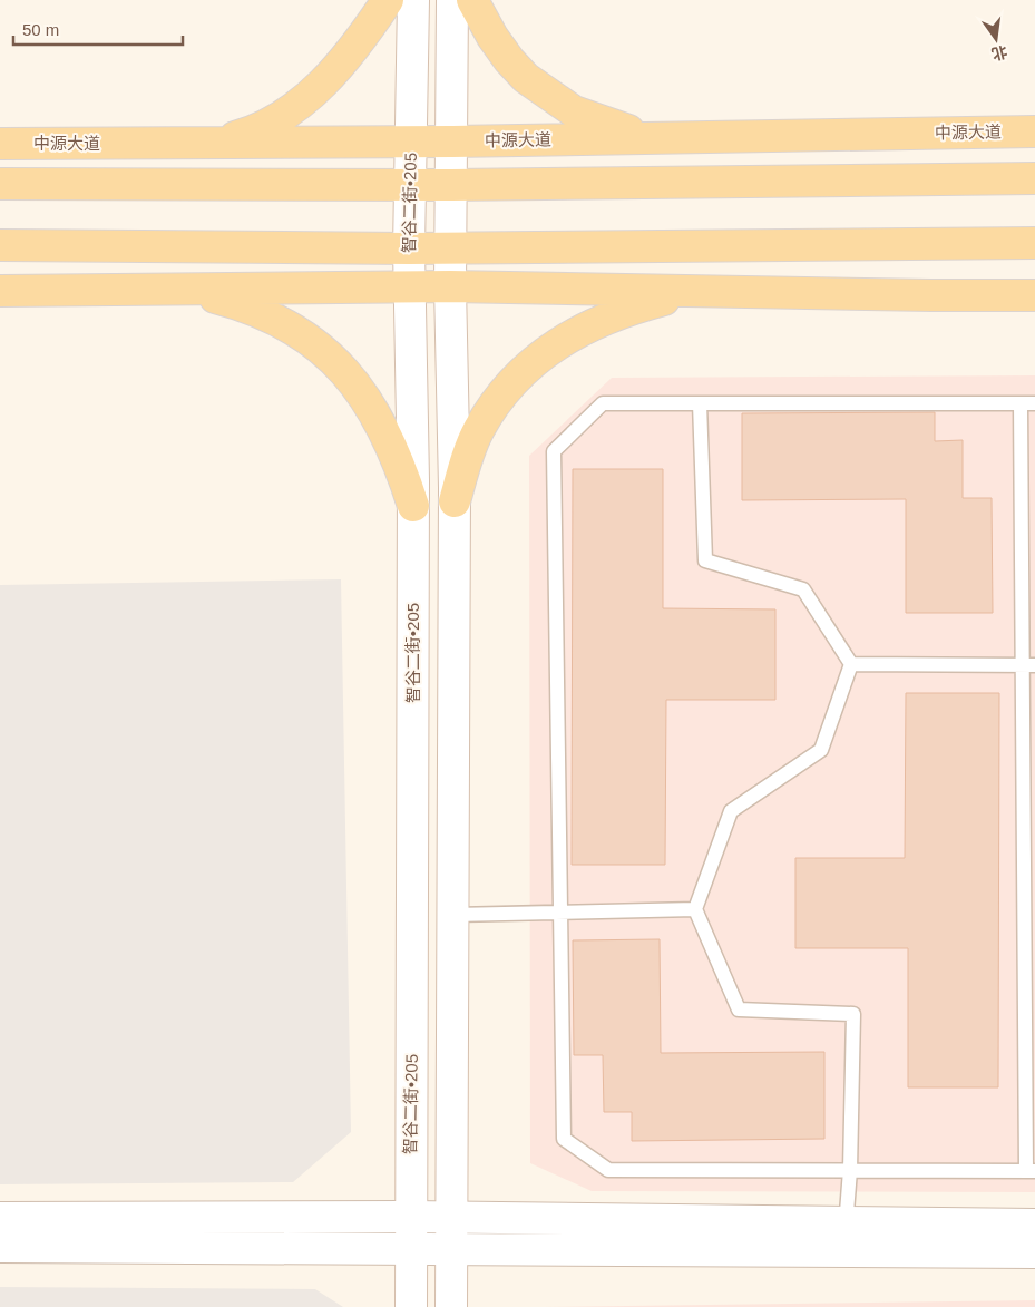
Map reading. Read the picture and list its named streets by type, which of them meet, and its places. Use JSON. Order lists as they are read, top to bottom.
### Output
{
  "streets": {
    "main road": ["中源大道", "智谷二街•205"]
  },
  "crossings": [
    ["中源大道", "智谷二街•205"]
  ],
  "scale_bar": "50 m",
  "north": "bottom"
}
